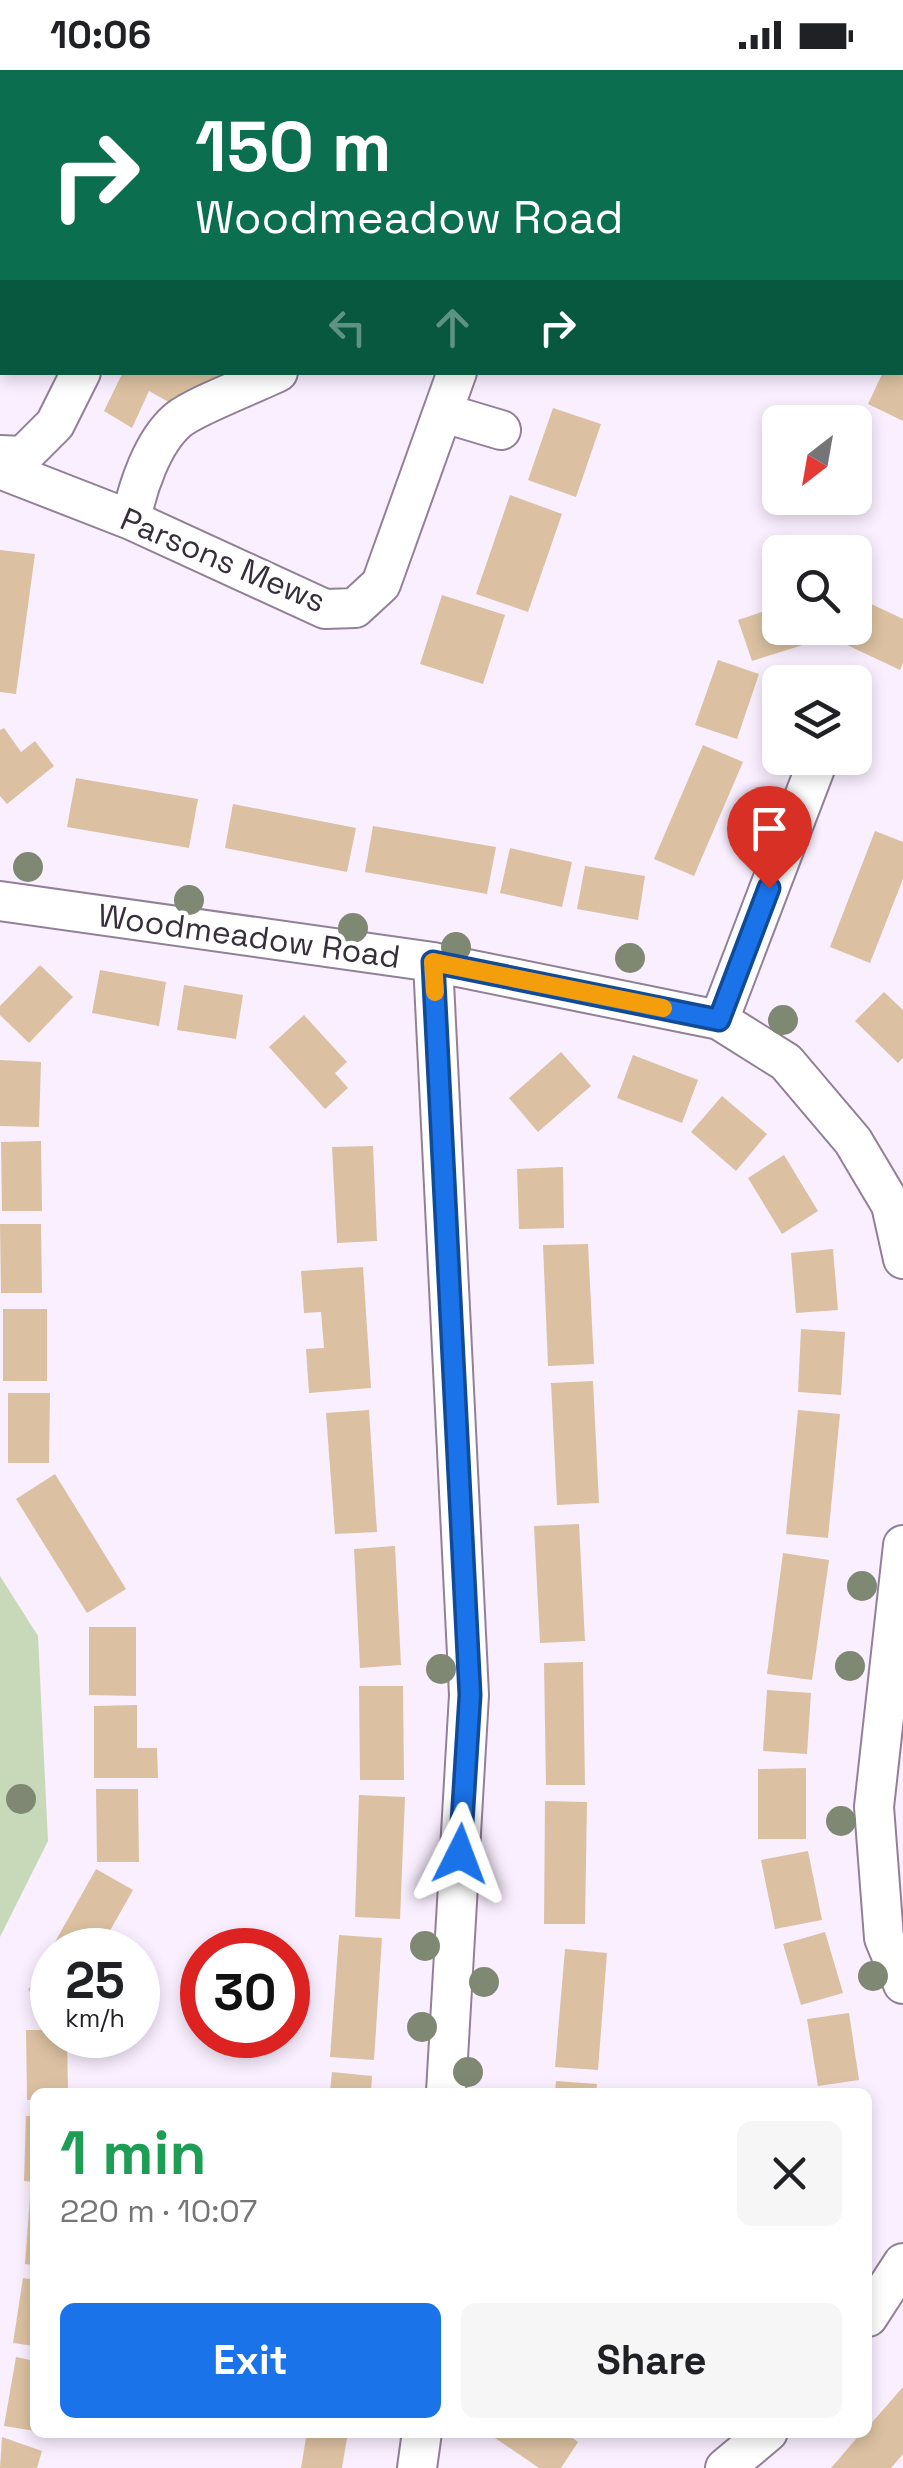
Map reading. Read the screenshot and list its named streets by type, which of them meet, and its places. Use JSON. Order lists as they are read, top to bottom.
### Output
{
  "streets": {
    "street": ["Parsons Mews", "Woodmeadow Road"]
  },
  "north": "bottom left",
  "page": {
    "status": "10:06",
    "turn": ["150 m", "Woodmeadow Road"],
    "speed": "25 km/h",
    "limit": "30",
    "heading": ["1 min", "220 m · 10:07"],
    "buttons": ["Exit", "Share"]
  }
}
